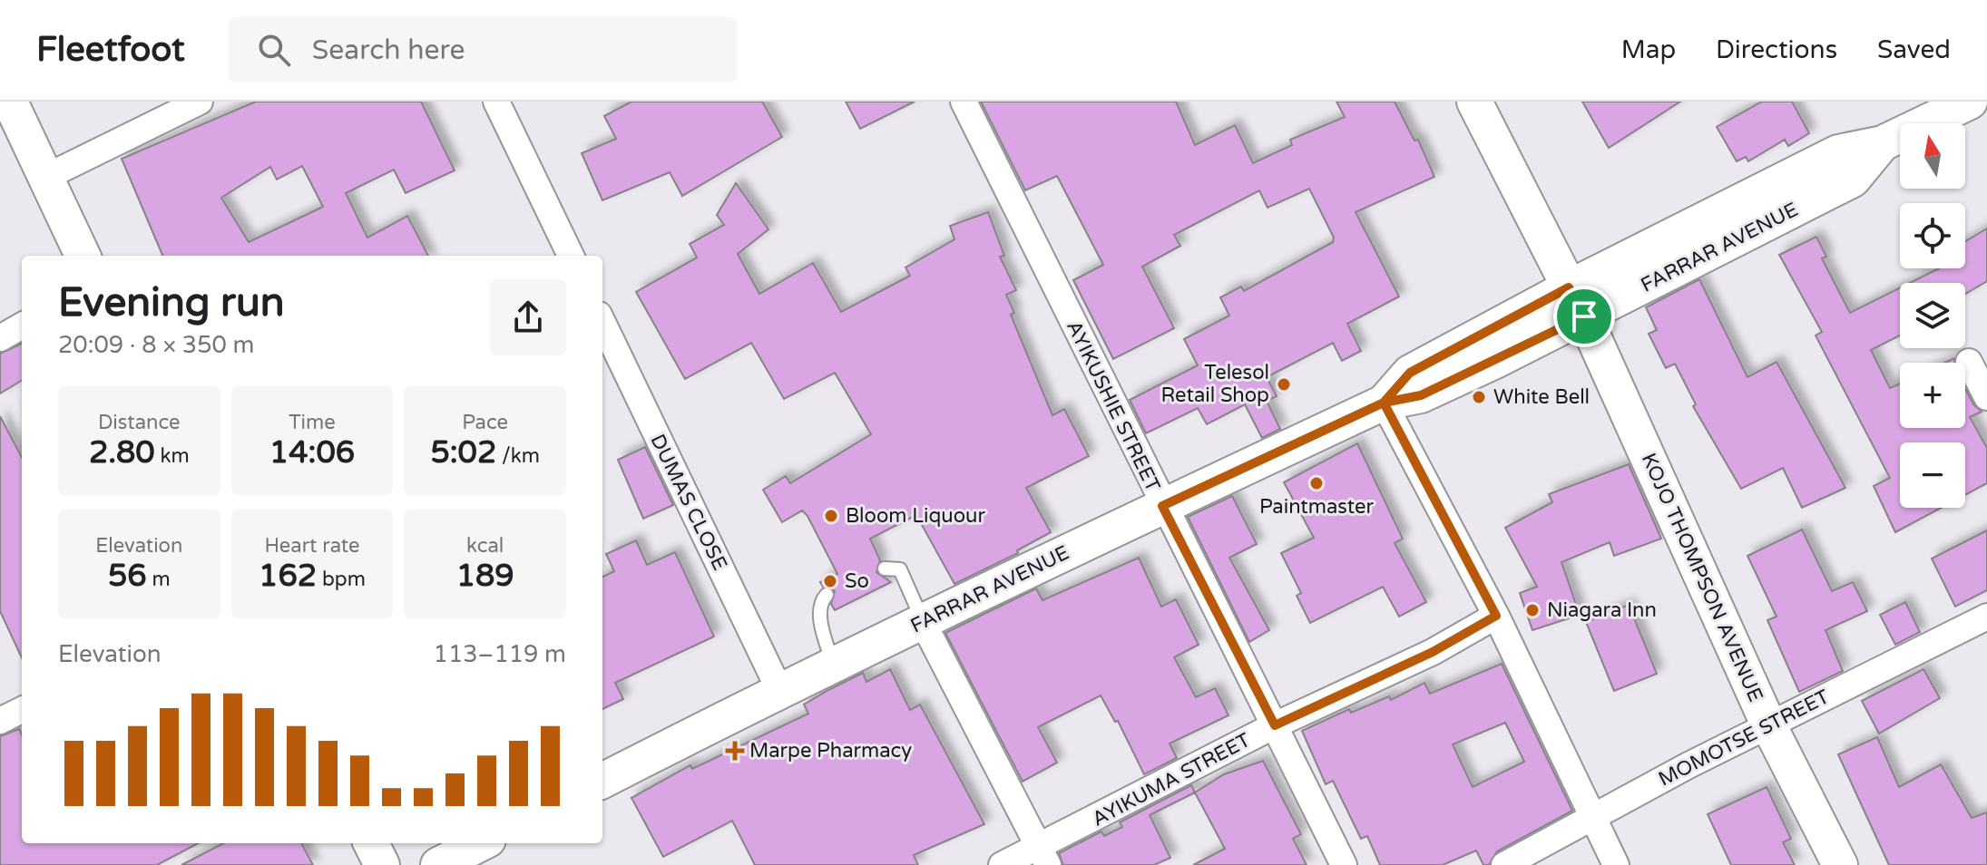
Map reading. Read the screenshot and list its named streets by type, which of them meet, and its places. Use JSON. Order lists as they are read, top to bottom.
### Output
{
  "streets": {
    "main road": ["FARRAR AVENUE", "KOJO THOMPSON AVENUE"],
    "street": [
      "AYIKUSHIE STREET",
      "DUMAS CLOSE",
      "MOMOTSE STREET",
      "AYIKUMA STREET"
    ]
  },
  "crossings": [
    ["FARRAR AVENUE", "AYIKUSHIE STREET"],
    ["FARRAR AVENUE", "DUMAS CLOSE"],
    ["FARRAR AVENUE", "KOJO THOMPSON AVENUE"],
    ["AYIKUSHIE STREET", "AYIKUMA STREET"],
    ["KOJO THOMPSON AVENUE", "MOMOTSE STREET"]
  ],
  "places": {
    "other": [
      "Telesol Retail Shop",
      "White Bell",
      "Paintmaster",
      "Bloom Liquour",
      "So",
      "Niagara Inn"
    ],
    "health": ["Marpe Pharmacy"]
  },
  "north": "top",
  "page": {
    "header": "Fleetfoot",
    "search": "Search here",
    "nav": ["Map", "Directions", "Saved"],
    "map_buttons": ["+", "−"],
    "heading": ["Evening run", "20:09 · 8 × 350 m"],
    "stats": [
      ["Distance", "2.80 km"],
      ["Time", "14:06"],
      ["Pace", "5:02 /km"],
      ["Elevation", "56 m"],
      ["Heart rate", "162 bpm"],
      ["kcal", "189"]
    ],
    "chart": ["Elevation", "113–119 m"]
  }
}
